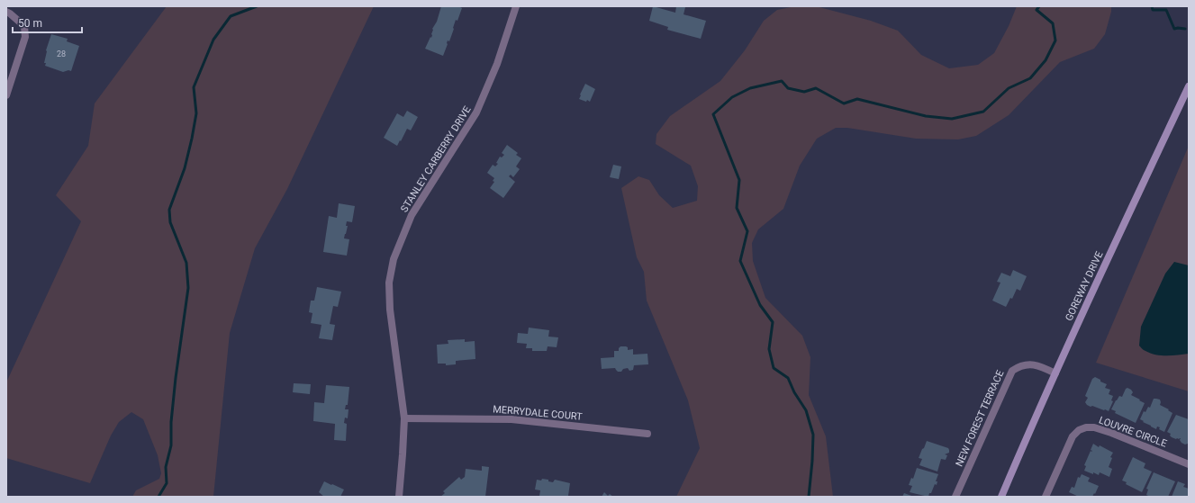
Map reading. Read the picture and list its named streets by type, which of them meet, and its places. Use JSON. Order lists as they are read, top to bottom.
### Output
{
  "streets": {
    "street": [
      "STANLEY CARBERRY DRIVE",
      "GOREWAY DRIVE",
      "MERRYDALE COURT",
      "NEW FOREST TERRACE",
      "LOUVRE CIRCLE"
    ]
  },
  "crossings": [
    ["STANLEY CARBERRY DRIVE", "MERRYDALE COURT"],
    ["GOREWAY DRIVE", "NEW FOREST TERRACE"]
  ],
  "house_numbers": ["28"],
  "scale_bar": "50 m"
}
